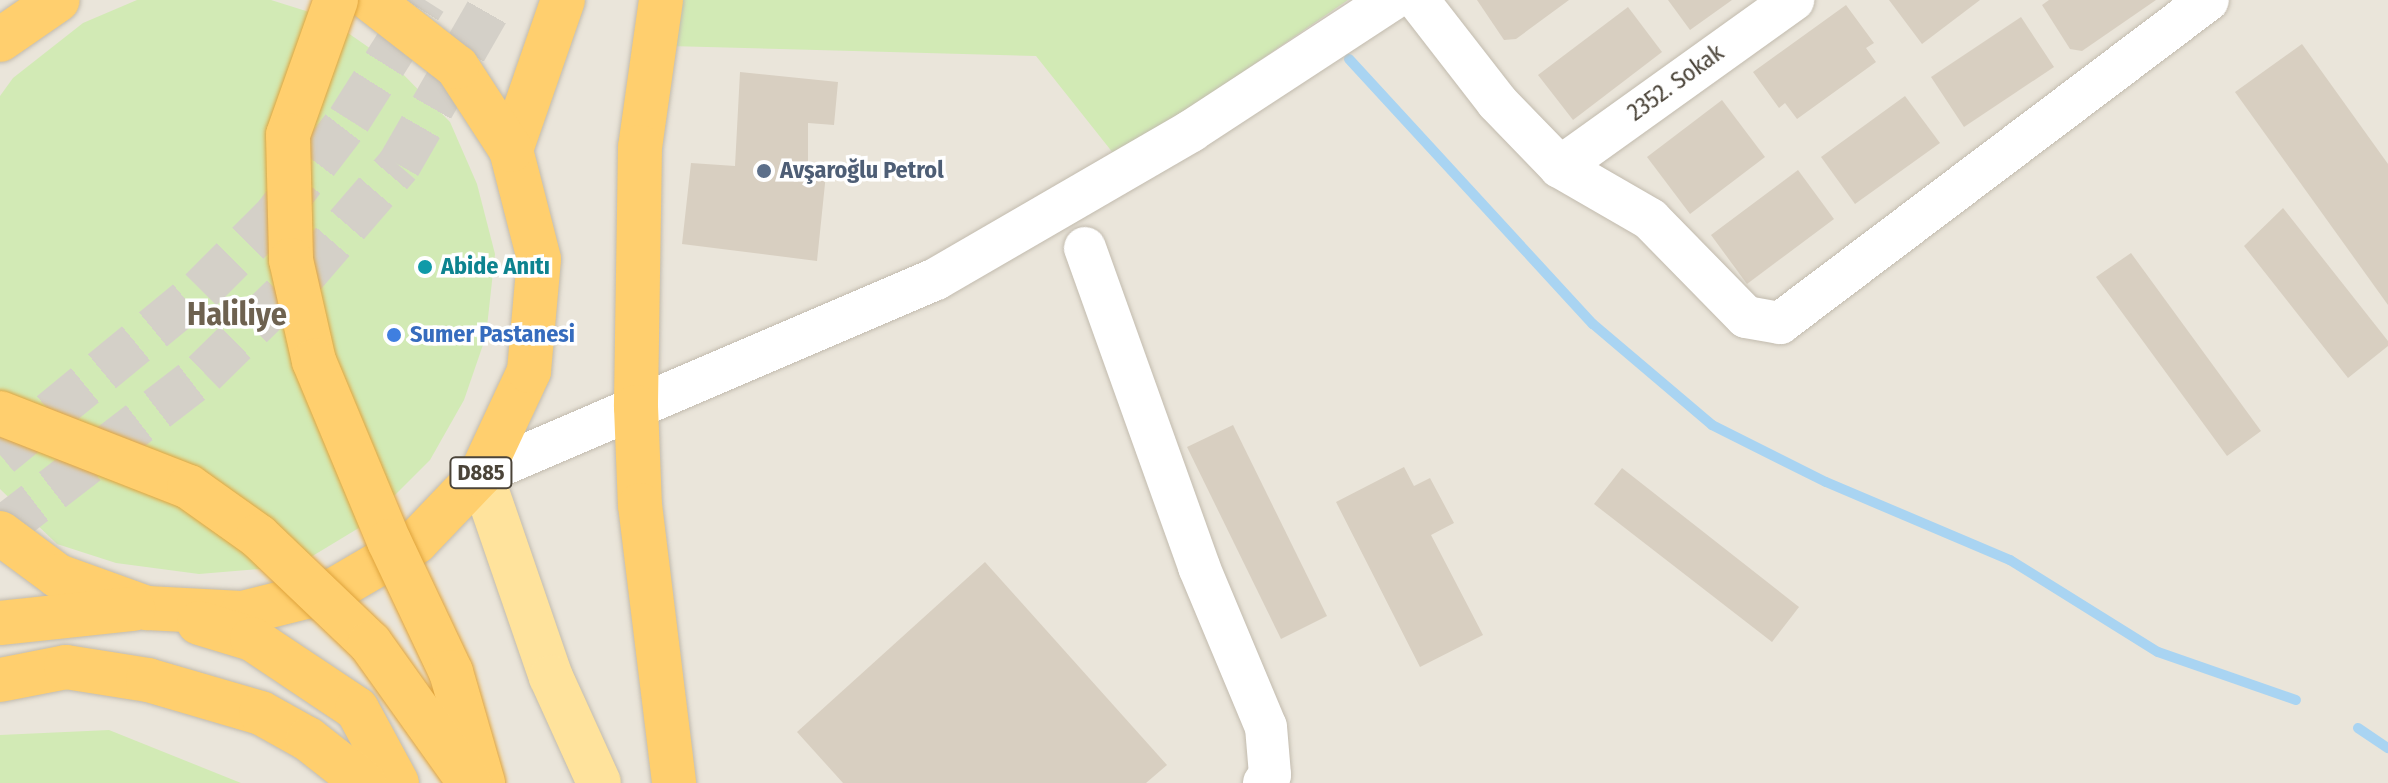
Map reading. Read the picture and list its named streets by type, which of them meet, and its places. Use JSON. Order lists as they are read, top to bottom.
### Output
{
  "streets": {
    "highway": ["D885"],
    "street": ["2352. Sokak"]
  },
  "districts": ["Haliliye"],
  "places": ["Avşaroğlu Petrol", "Abide Anıtı", "Sumer Pastanesi"]
}
